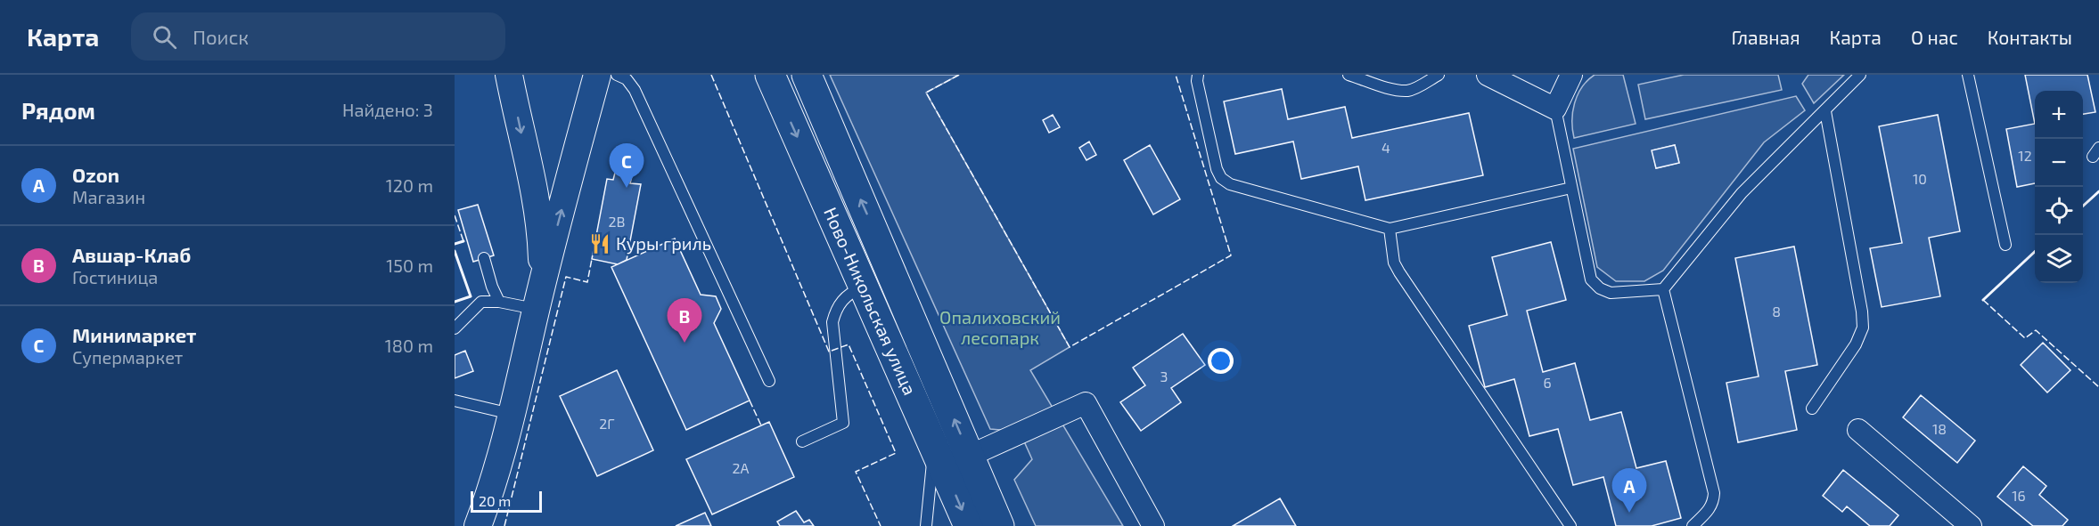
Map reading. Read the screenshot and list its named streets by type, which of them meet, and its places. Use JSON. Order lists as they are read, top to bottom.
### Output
{
  "streets": {
    "main road": ["Ново-Никольская улица"]
  },
  "parks": ["Опалиховский лесопарк"],
  "places": {
    "restaurant": ["Куры гриль"]
  },
  "house_numbers": [
    "4",
    "12",
    "10",
    "2В",
    "8",
    "3",
    "6",
    "2Г",
    "18",
    "2А",
    "16"
  ],
  "scale_bar": "20 m",
  "page": {
    "header": "Карта",
    "search": "Поиск",
    "nav": [
      "Главная",
      "Карта",
      "О нас",
      "Контакты"
    ],
    "heading": ["Рядом", "Найдено: 3"],
    "map_buttons": ["+", "−"],
    "pins": ["C", "B", "A"],
    "list": [
      {
        "mark": "A",
        "name": "Ozon",
        "note": "Магазин",
        "value": "120 m"
      },
      {
        "mark": "B",
        "name": "Авшар-Клаб",
        "note": "Гостиница",
        "value": "150 m"
      },
      {
        "mark": "C",
        "name": "Минимаркет",
        "note": "Супермаркет",
        "value": "180 m"
      }
    ],
    "scale": "20 m"
  }
}
